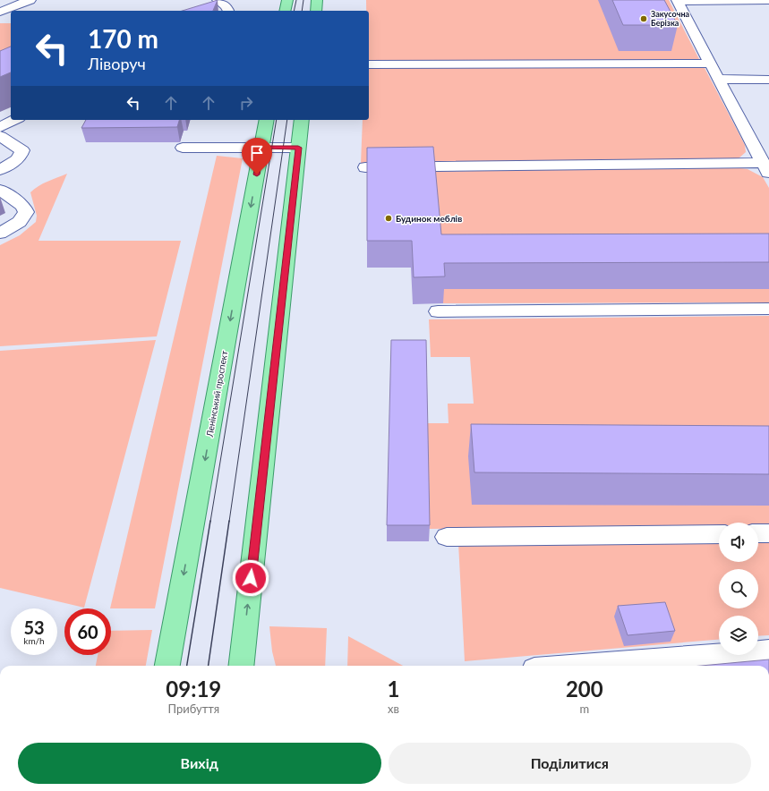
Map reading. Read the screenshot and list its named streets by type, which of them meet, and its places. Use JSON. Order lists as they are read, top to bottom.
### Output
{
  "streets": {
    "main road": ["Ленінський проспект"]
  },
  "places": ["Закусочна Берізка", "Будинок меблів"],
  "page": {
    "turn": ["170 m", "Ліворуч"],
    "speed": "53 km/h",
    "limit": "60",
    "eta": [
      "09:19",
      "Прибуття",
      "1",
      "хв",
      "200",
      "m"
    ],
    "buttons": ["Вихід", "Поділитися"]
  }
}
